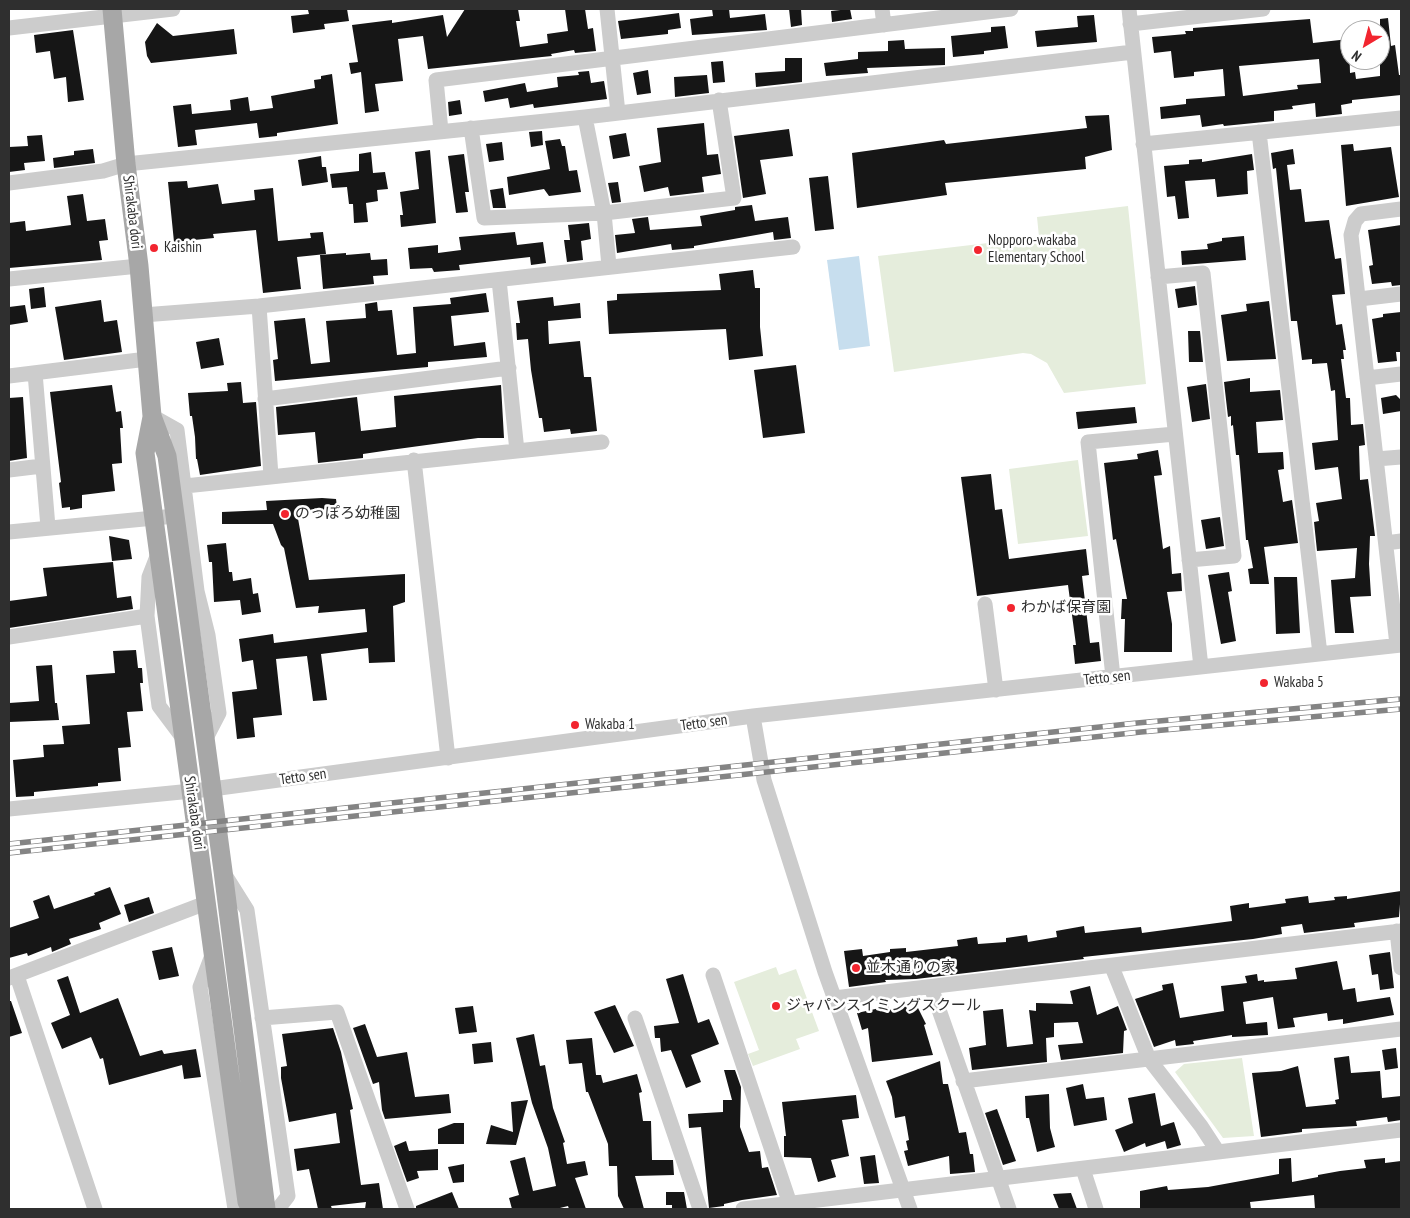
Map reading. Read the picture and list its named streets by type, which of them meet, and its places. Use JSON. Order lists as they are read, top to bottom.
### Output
{
  "streets": {
    "main road": ["Shirakaba dori"],
    "street": ["Tetto sen"]
  },
  "crossings": [
    ["Shirakaba dori", "Tetto sen"]
  ],
  "places": [
    "Kaishin",
    "Nopporo-wakaba Elementary School",
    "のっぽろ幼稚園",
    "わかば保育園",
    "Wakaba 5",
    "Wakaba 1",
    "並木通りの家",
    "ジャパンスイミングスクール"
  ],
  "north": "bottom left"
}
